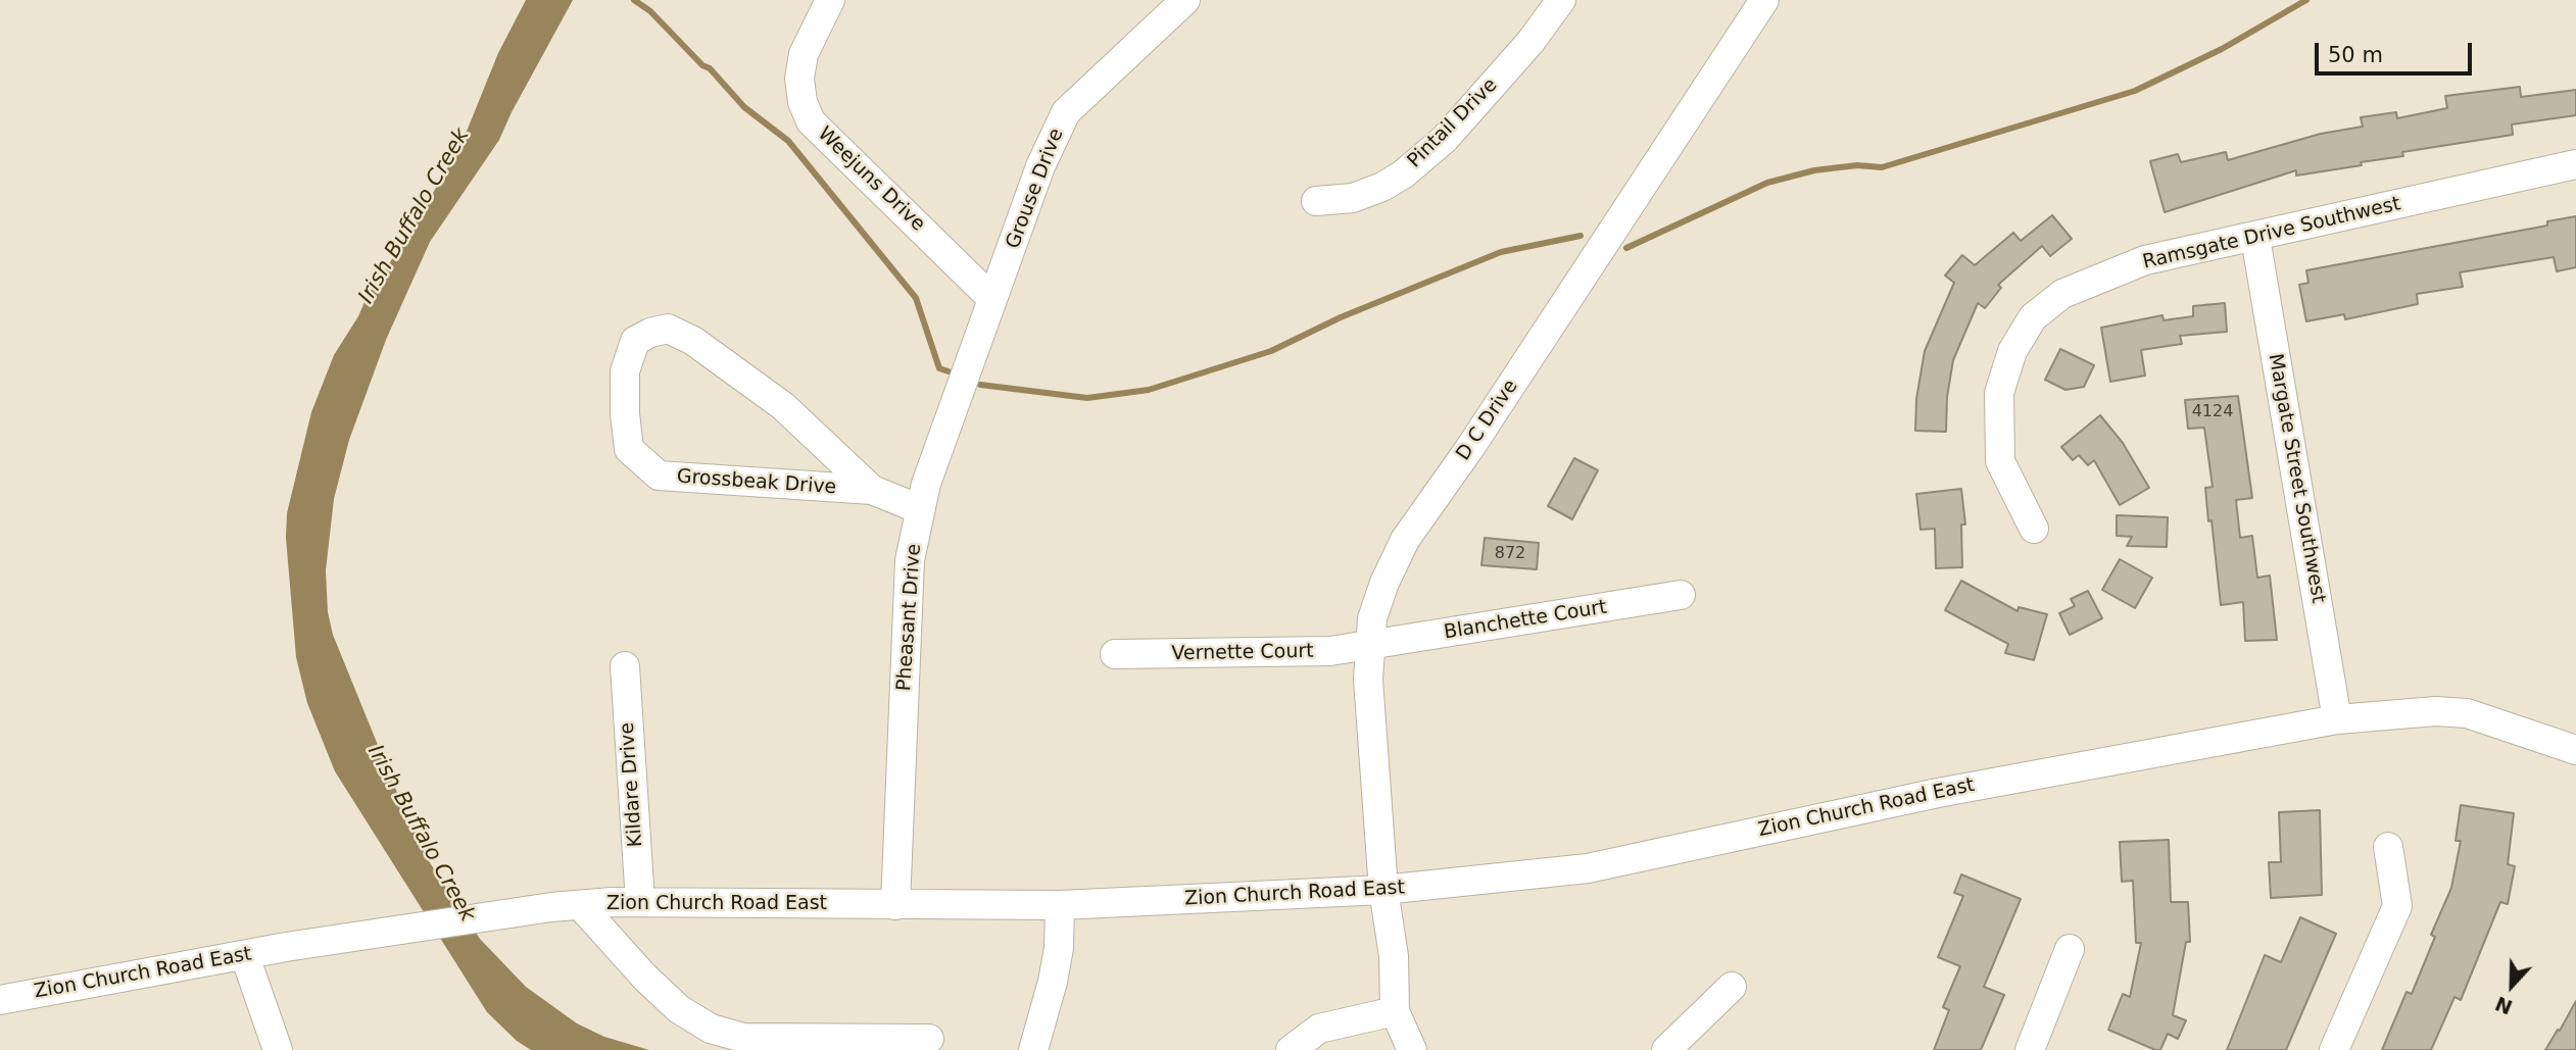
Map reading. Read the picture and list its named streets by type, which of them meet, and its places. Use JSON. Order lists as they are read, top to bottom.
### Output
{
  "streets": {
    "street": [
      "Pintail Drive",
      "Weejuns Drive",
      "Grouse Drive",
      "Ramsgate Drive Southwest",
      "D C Drive",
      "Margate Street Southwest",
      "Grossbeak Drive",
      "Pheasant Drive",
      "Blanchette Court",
      "Vernette Court",
      "Kildare Drive",
      "Zion Church Road East"
    ]
  },
  "crossings": [
    ["Weejuns Drive", "Grouse Drive"],
    ["Weejuns Drive", "Pheasant Drive"],
    ["Grouse Drive", "Pheasant Drive"],
    ["Ramsgate Drive Southwest", "Margate Street Southwest"],
    ["D C Drive", "Blanchette Court"],
    ["D C Drive", "Vernette Court"],
    ["D C Drive", "Zion Church Road East"],
    ["Margate Street Southwest", "Zion Church Road East"],
    ["Grossbeak Drive", "Pheasant Drive"],
    ["Pheasant Drive", "Zion Church Road East"],
    ["Blanchette Court", "Vernette Court"],
    ["Kildare Drive", "Zion Church Road East"]
  ],
  "water": ["Irish Buffalo Creek"],
  "house_numbers": ["4124", "872"],
  "scale_bar": "50 m",
  "north": "bottom"
}
